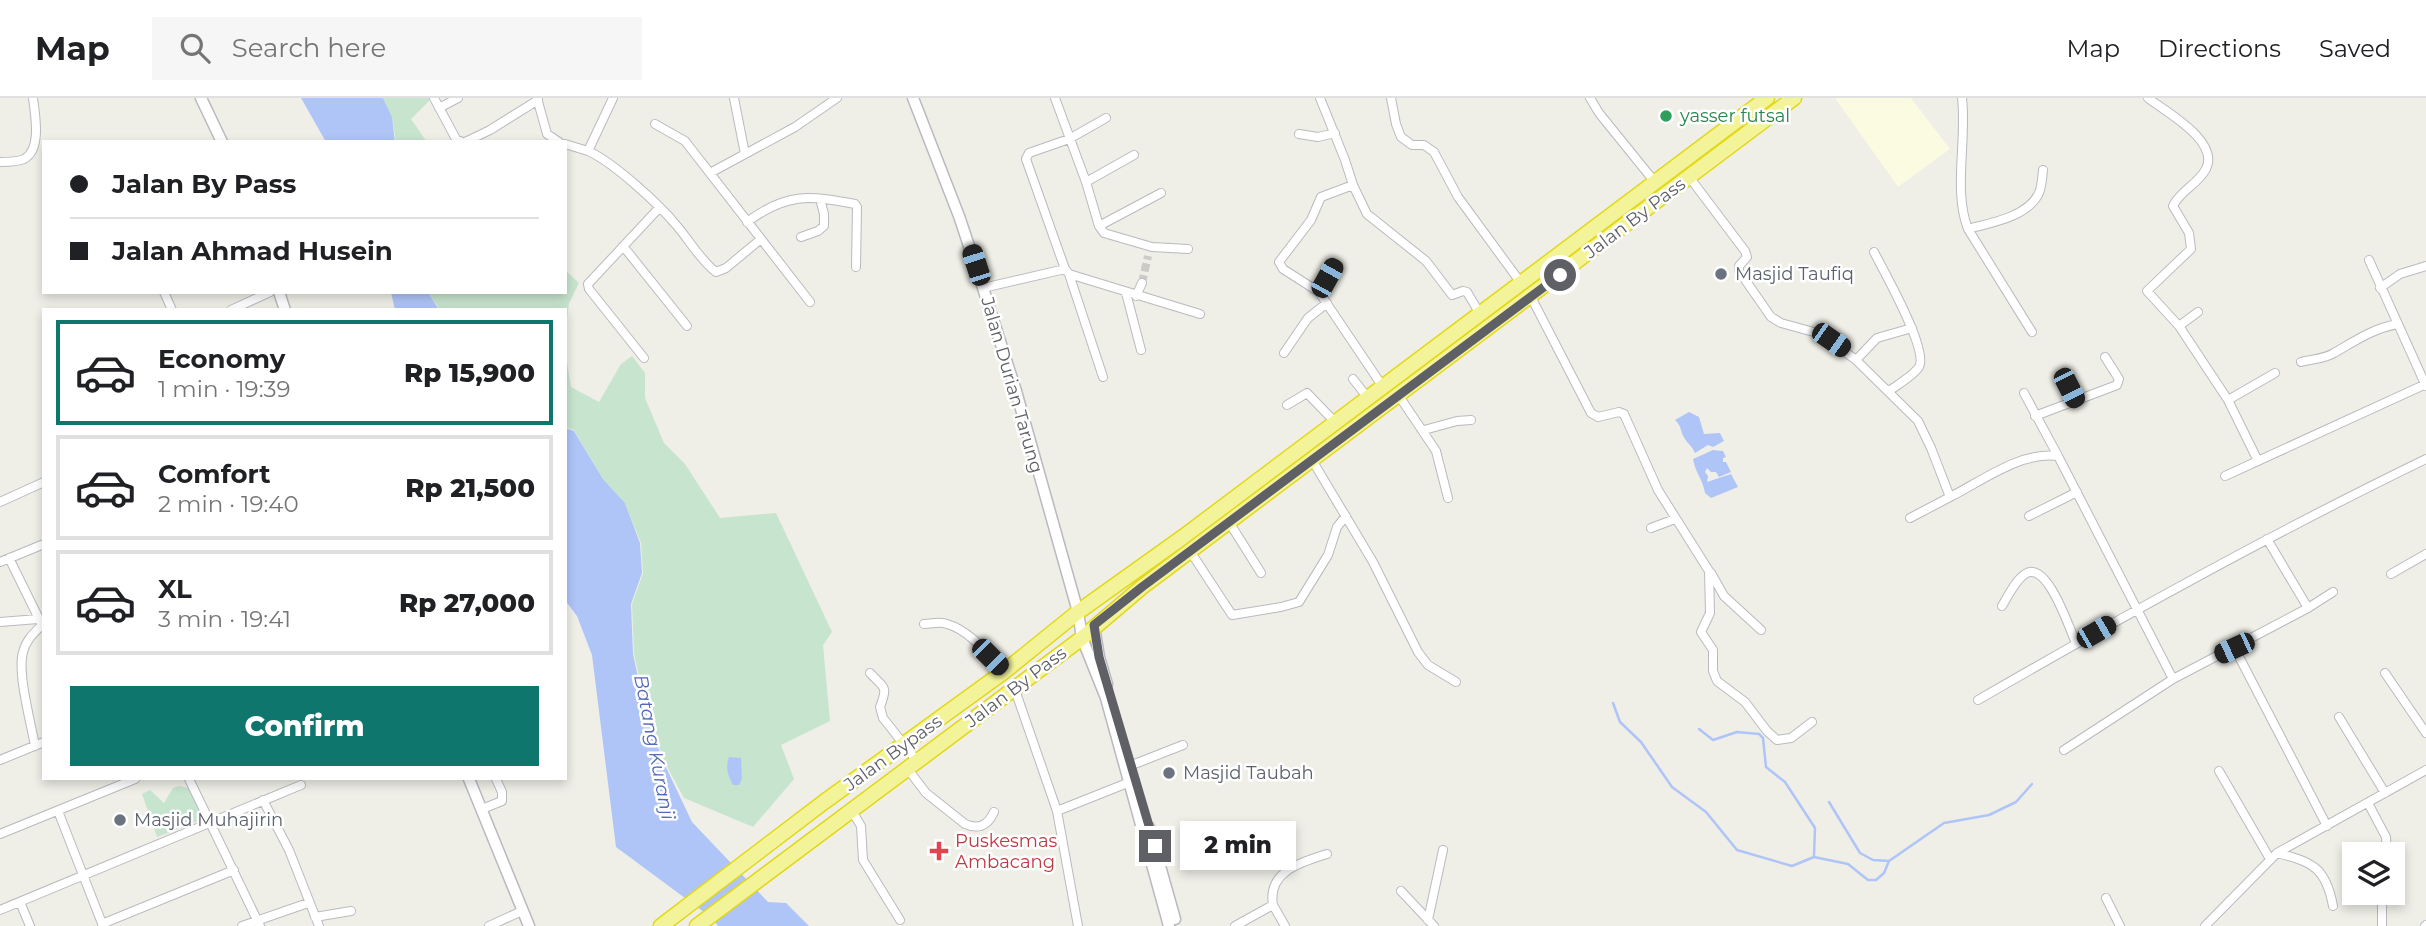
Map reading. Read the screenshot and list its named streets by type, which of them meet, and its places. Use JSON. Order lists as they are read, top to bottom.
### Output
{
  "streets": {
    "highway": ["Jalan By Pass", "Jalan Bypass"],
    "street": ["Jalan Durian Tarung"]
  },
  "crossings": [
    ["Jalan By Pass", "Jalan Durian Tarung"],
    ["Jalan Durian Tarung", "Jalan Bypass"]
  ],
  "water": ["Batang Kuranji"],
  "places": {
    "other": [
      "yasser futsal",
      "Masjid Taufiq",
      "Masjid Taubah",
      "Masjid Muhajirin"
    ],
    "health": ["Puskesmas Ambacang"]
  },
  "page": {
    "header": "Map",
    "search": "Search here",
    "nav": ["Map", "Directions", "Saved"],
    "banner": ["Jalan By Pass", "Jalan Ahmad Husein"],
    "list": [
      {
        "name": "Economy",
        "note": "1 min · 19:39",
        "value": "Rp 15,900"
      },
      {
        "name": "Comfort",
        "note": "2 min · 19:40",
        "value": "Rp 21,500"
      },
      {
        "name": "XL",
        "note": "3 min · 19:41",
        "value": "Rp 27,000"
      }
    ],
    "buttons": "Confirm",
    "bubble": "2 min"
  }
}
